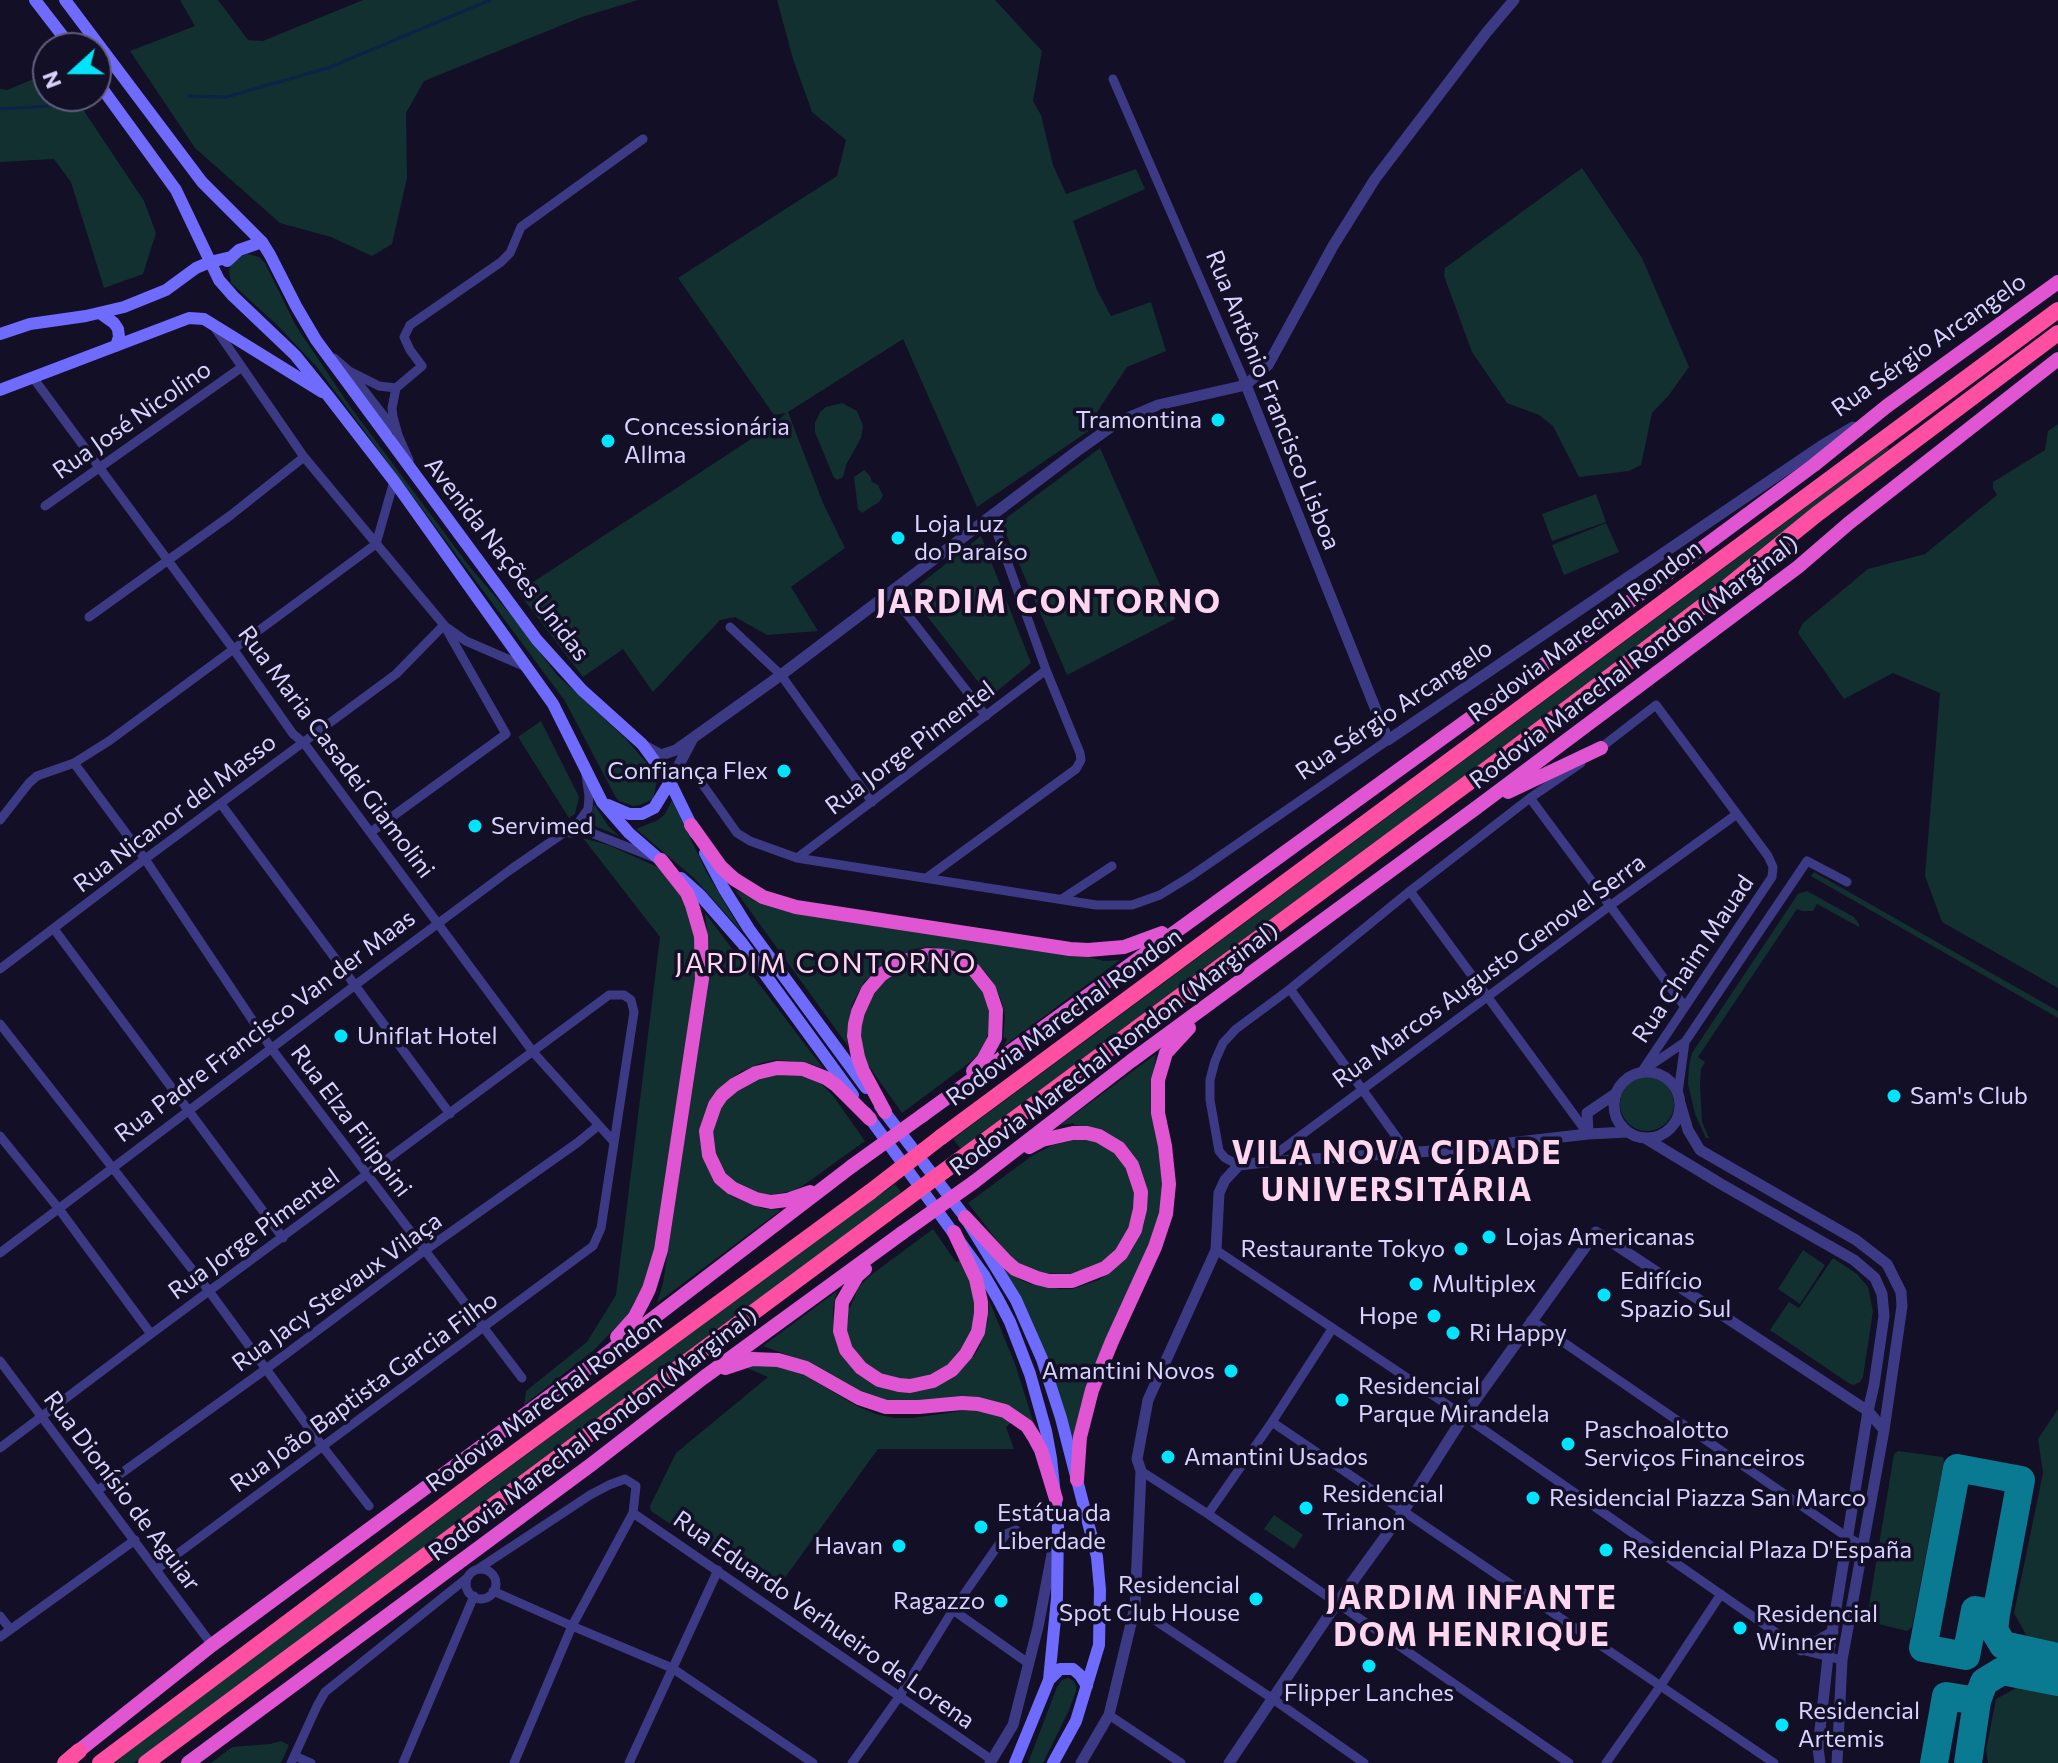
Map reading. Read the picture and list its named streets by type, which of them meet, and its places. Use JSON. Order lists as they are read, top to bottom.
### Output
{
  "streets": {
    "highway": ["Rua Sérgio Arcangelo", "Rodovia Marechal Rondon", "Rodovia Marechal Rondon (Marginal)"],
    "main road": ["Avenida Nações Unidas"],
    "street": [
      "Rua Antônio Francisco Lisboa",
      "Rua José Nicolino",
      "Rua Jorge Pimentel",
      "Rua Maria Casadei Giamolini",
      "Rua Nicanor del Masso",
      "Rua Chaim Mauad",
      "Rua Marcos Augusto Genovel Serra",
      "Rua Padre Francisco Van der Maas",
      "Rua Elza Filippini",
      "Rua Jacy Stevaux Vilaça",
      "Rua João Baptista Garcia Filho",
      "Rua Dionísio de Aguiar",
      "Rua Eduardo Verhueiro de Lorena"
    ]
  },
  "crossings": [
    ["Rua Sérgio Arcangelo", "Rua Antônio Francisco Lisboa"],
    ["Rua Sérgio Arcangelo", "Rodovia Marechal Rondon (Marginal)"],
    ["Rua Sérgio Arcangelo", "Rua Jorge Pimentel"],
    ["Rua José Nicolino", "Rua Maria Casadei Giamolini"],
    ["Avenida Nações Unidas", "Rua Padre Francisco Van der Maas"],
    ["Avenida Nações Unidas", "Rua Eduardo Verhueiro de Lorena"],
    ["Rodovia Marechal Rondon (Marginal)", "Rua Dionísio de Aguiar"],
    ["Rua Jorge Pimentel", "Rua Maria Casadei Giamolini"],
    ["Rua Jorge Pimentel", "Rua Elza Filippini"],
    ["Rua Jorge Pimentel", "Rua João Baptista Garcia Filho"],
    ["Rua Jorge Pimentel", "Rua Dionísio de Aguiar"],
    ["Rua Maria Casadei Giamolini", "Rua Nicanor del Masso"],
    ["Rua Maria Casadei Giamolini", "Rua Padre Francisco Van der Maas"],
    ["Rua Maria Casadei Giamolini", "Rua Jacy Stevaux Vilaça"],
    ["Rua Maria Casadei Giamolini", "Rua João Baptista Garcia Filho"],
    ["Rua Nicanor del Masso", "Rua Elza Filippini"],
    ["Rua Chaim Mauad", "Rua Marcos Augusto Genovel Serra"],
    ["Rua Padre Francisco Van der Maas", "Rua Elza Filippini"],
    ["Rua Elza Filippini", "Rua Jacy Stevaux Vilaça"],
    ["Rua Elza Filippini", "Rua João Baptista Garcia Filho"],
    ["Rua Jacy Stevaux Vilaça", "Rua Dionísio de Aguiar"],
    ["Rua João Baptista Garcia Filho", "Rua Dionísio de Aguiar"]
  ],
  "districts": [
    "JARDIM CONTORNO",
    "JARDIM CONTORNO",
    "VILA NOVA CIDADE UNIVERSITÁRIA",
    "JARDIM INFANTE DOM HENRIQUE"
  ],
  "places": [
    "Tramontina",
    "Concessionária Allma",
    "Loja Luz do Paraíso",
    "Confiança Flex",
    "Servimed",
    "Uniflat Hotel",
    "Sam's Club",
    "Lojas Americanas",
    "Restaurante Tokyo",
    "Multiplex",
    "Edifício Spazio Sul",
    "Hope",
    "Ri Happy",
    "Amantini Novos",
    "Residencial Parque Mirandela",
    "Paschoalotto Serviços Financeiros",
    "Amantini Usados",
    "Residencial Piazza San Marco",
    "Residencial Trianon",
    "Estátua da Liberdade",
    "Havan",
    "Residencial Plaza D'España",
    "Residencial Spot Club House",
    "Ragazzo",
    "Residencial Winner",
    "Flipper Lanches",
    "Residencial Artemis"
  ],
  "north": "left"
}
